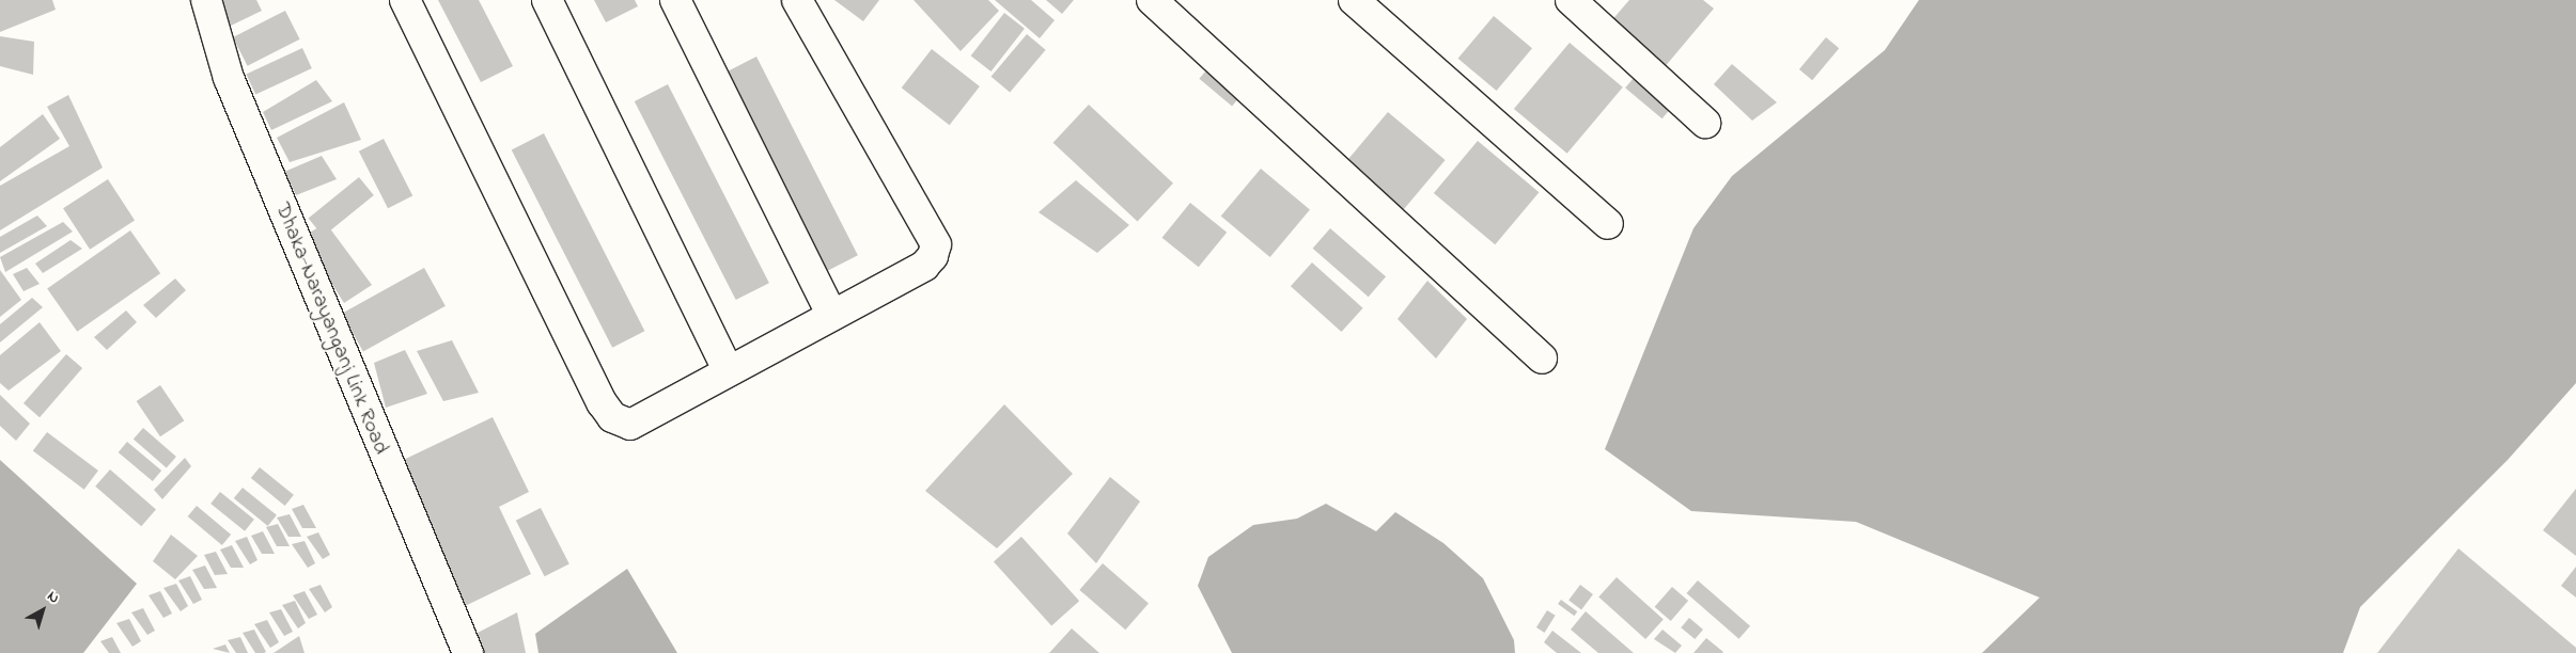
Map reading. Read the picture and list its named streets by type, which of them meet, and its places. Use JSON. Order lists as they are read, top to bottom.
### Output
{
  "streets": {
    "main road": ["Dhaka-Narayanganj Link Road"]
  },
  "north": "top right"
}
